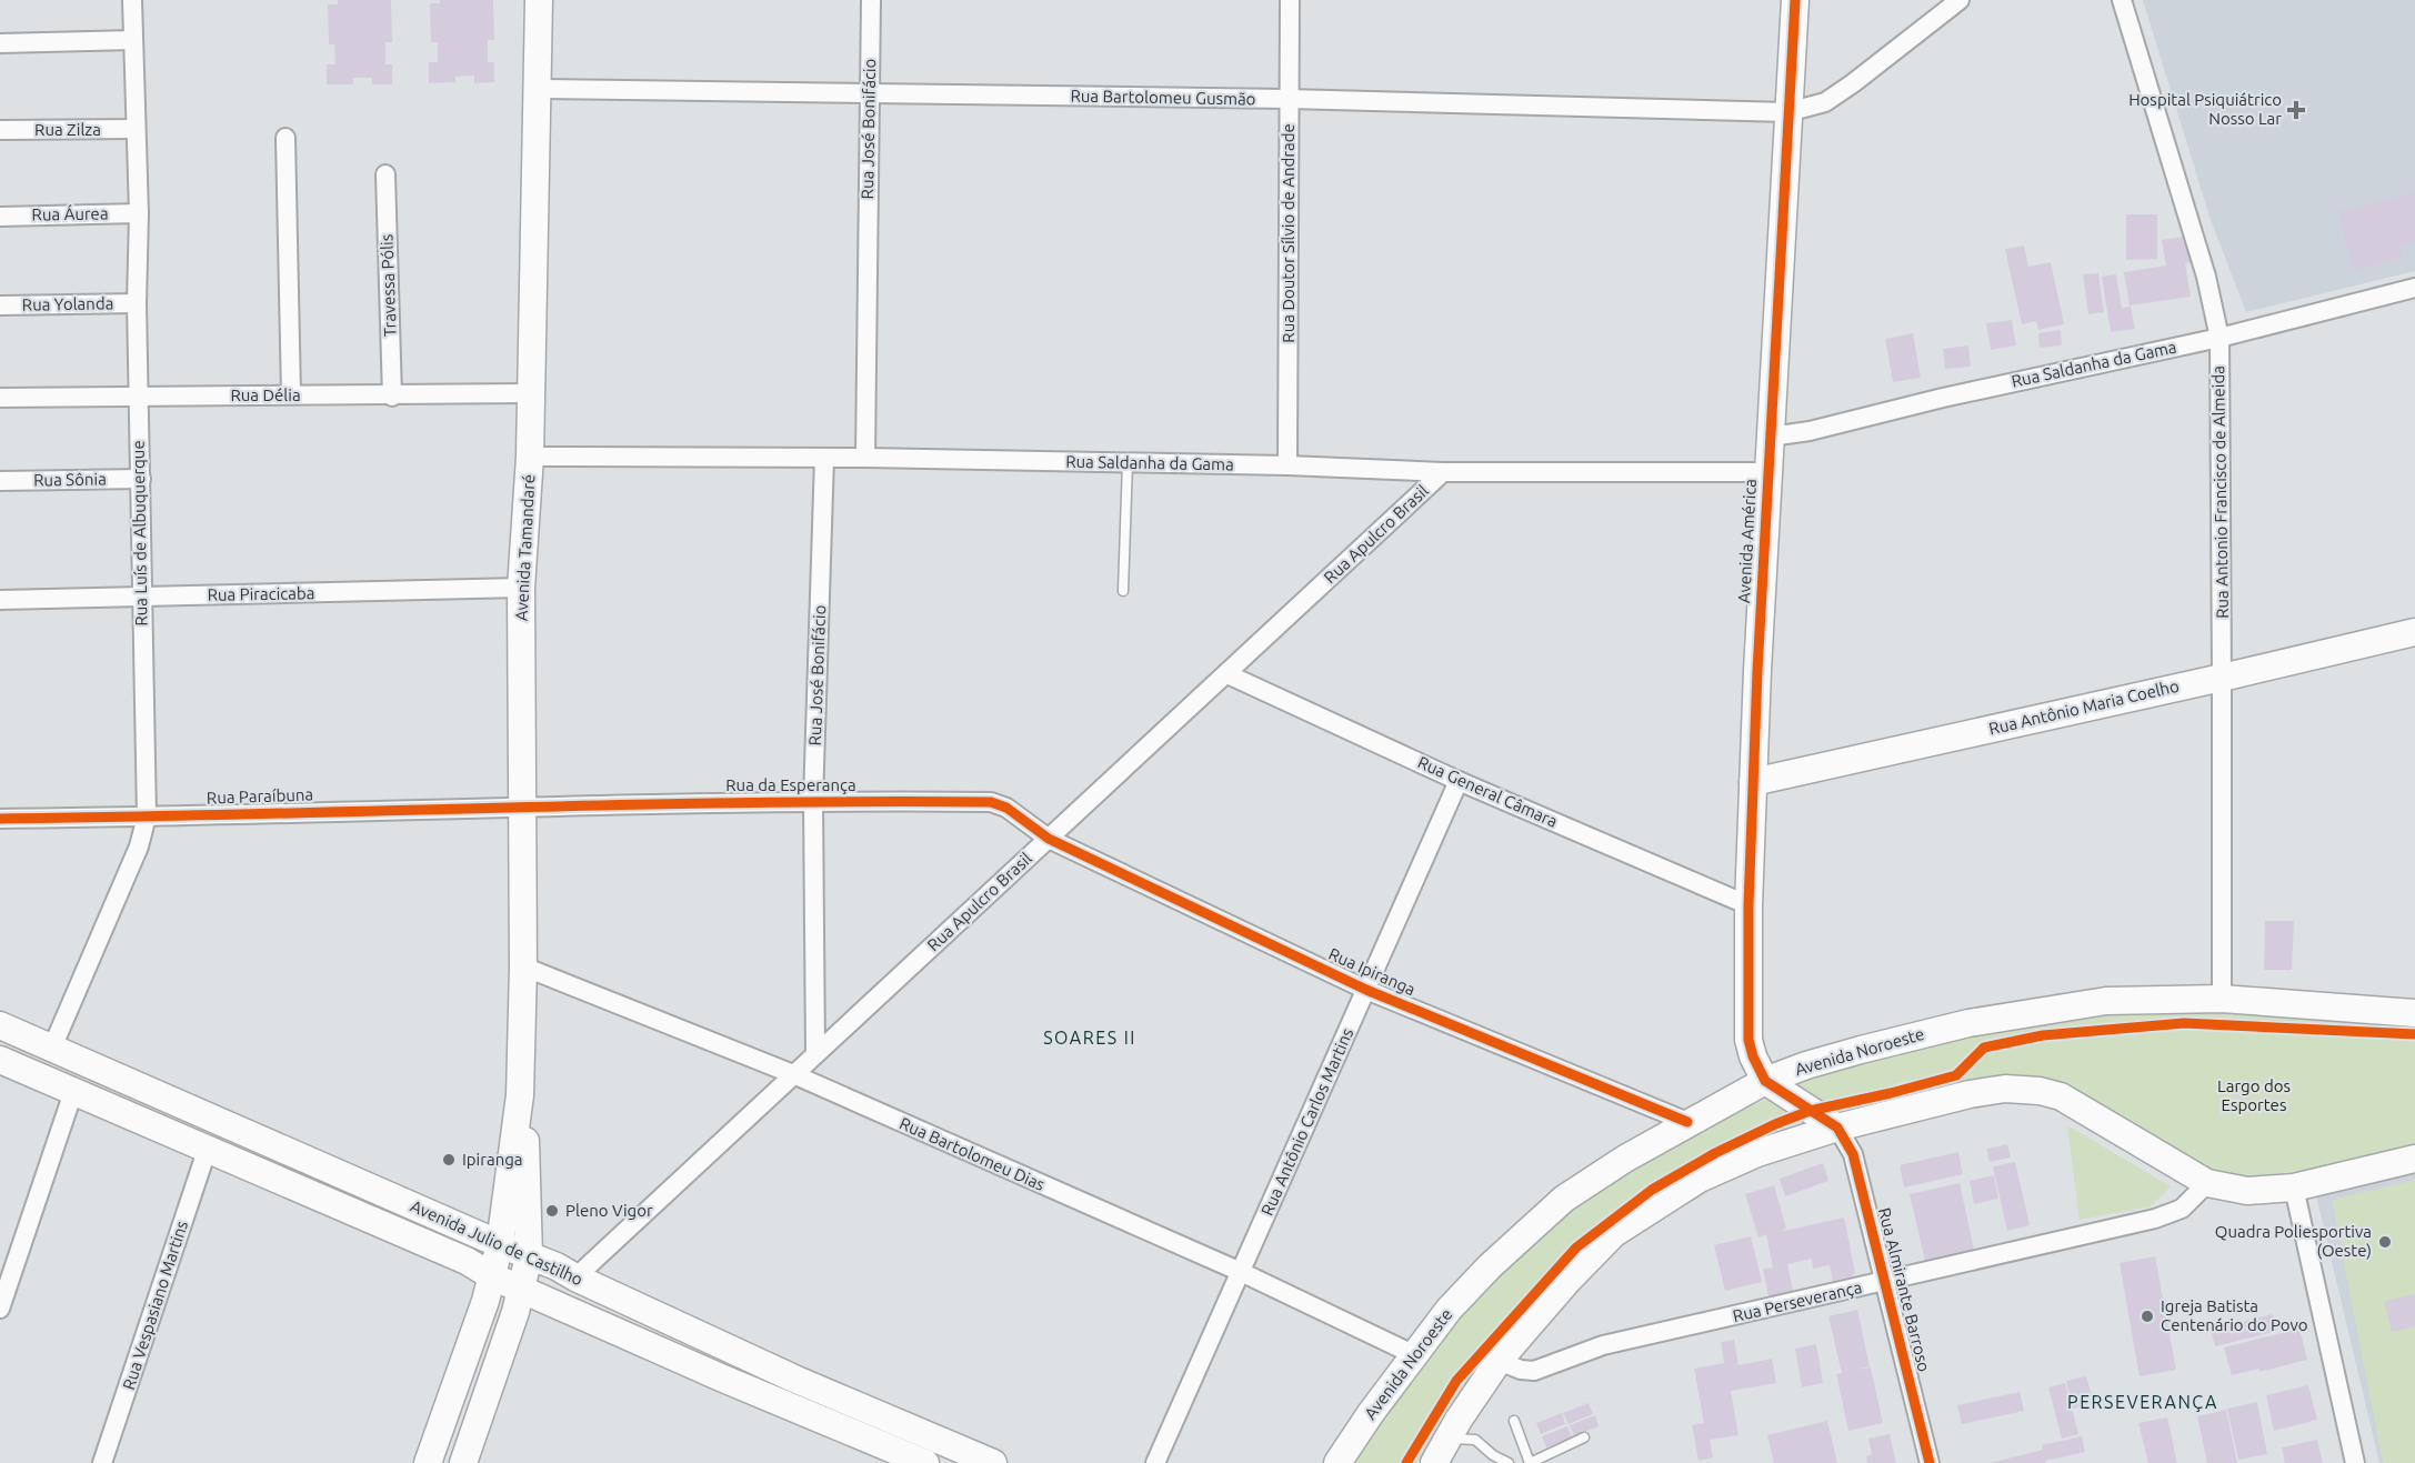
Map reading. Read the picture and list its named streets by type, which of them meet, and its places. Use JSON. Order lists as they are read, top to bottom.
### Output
{
  "streets": {
    "main road": [
      "Avenida América",
      "Avenida Tamandaré",
      "Rua Antônio Maria Coelho",
      "Avenida Noroeste",
      "Avenida Julio de Castilho"
    ],
    "street": [
      "Rua Bartolomeu Gusmão",
      "Rua José Bonifácio",
      "Rua Zilza",
      "Rua Áurea",
      "Rua Doutor Sílvio de Andrade",
      "Travessa Pólis",
      "Rua Yolanda",
      "Rua Saldanha da Gama",
      "Rua Délia",
      "Rua Sônia",
      "Rua Antonio Francisco de Almeida",
      "Rua Luís de Albuquerque",
      "Rua Apulcro Brasil",
      "Rua Piracicaba",
      "Rua da Esperança",
      "Rua General Câmara",
      "Rua Paraíbuna",
      "Rua Ipiranga",
      "Rua Antônio Carlos Martins",
      "Rua Bartolomeu Dias",
      "Rua Almirante Barroso",
      "Rua Perseverança",
      "Rua Vespasiano Martins"
    ]
  },
  "crossings": [
    ["Rua Bartolomeu Gusmão", "Rua José Bonifácio"],
    ["Rua Bartolomeu Gusmão", "Rua Doutor Sílvio de Andrade"],
    ["Rua Bartolomeu Gusmão", "Avenida América"],
    ["Rua Bartolomeu Gusmão", "Avenida Tamandaré"],
    ["Rua José Bonifácio", "Rua Saldanha da Gama"],
    ["Rua José Bonifácio", "Rua Apulcro Brasil"],
    ["Rua José Bonifácio", "Rua da Esperança"],
    ["Rua Zilza", "Rua Luís de Albuquerque"],
    ["Rua Áurea", "Rua Luís de Albuquerque"],
    ["Rua Doutor Sílvio de Andrade", "Rua Saldanha da Gama"],
    ["Travessa Pólis", "Rua Délia"],
    ["Rua Yolanda", "Rua Luís de Albuquerque"],
    ["Rua Saldanha da Gama", "Rua Antonio Francisco de Almeida"],
    ["Rua Saldanha da Gama", "Rua Apulcro Brasil"],
    ["Rua Saldanha da Gama", "Avenida América"],
    ["Rua Saldanha da Gama", "Avenida Tamandaré"],
    ["Rua Délia", "Rua Luís de Albuquerque"],
    ["Rua Délia", "Avenida Tamandaré"],
    ["Rua Sônia", "Rua Luís de Albuquerque"],
    ["Rua Antonio Francisco de Almeida", "Rua Antônio Maria Coelho"],
    ["Rua Antonio Francisco de Almeida", "Avenida Noroeste"],
    ["Rua Luís de Albuquerque", "Rua Piracicaba"],
    ["Rua Luís de Albuquerque", "Rua Paraíbuna"],
    ["Rua Luís de Albuquerque", "Avenida Julio de Castilho"],
    ["Rua Apulcro Brasil", "Rua da Esperança"],
    ["Rua Apulcro Brasil", "Rua General Câmara"],
    ["Rua Apulcro Brasil", "Rua Ipiranga"],
    ["Rua Apulcro Brasil", "Rua Bartolomeu Dias"],
    ["Rua Apulcro Brasil", "Avenida Julio de Castilho"],
    ["Avenida América", "Rua Antônio Maria Coelho"],
    ["Avenida América", "Rua General Câmara"],
    ["Avenida América", "Avenida Noroeste"],
    ["Avenida Tamandaré", "Rua Piracicaba"],
    ["Avenida Tamandaré", "Rua da Esperança"],
    ["Avenida Tamandaré", "Rua Paraíbuna"],
    ["Avenida Tamandaré", "Rua Bartolomeu Dias"],
    ["Avenida Tamandaré", "Avenida Julio de Castilho"],
    ["Rua da Esperança", "Rua Paraíbuna"],
    ["Rua da Esperança", "Rua Ipiranga"],
    ["Rua General Câmara", "Rua Antônio Carlos Martins"],
    ["Rua Ipiranga", "Avenida Noroeste"],
    ["Rua Ipiranga", "Rua Antônio Carlos Martins"],
    ["Avenida Noroeste", "Rua Bartolomeu Dias"],
    ["Rua Antônio Carlos Martins", "Rua Bartolomeu Dias"],
    ["Avenida Julio de Castilho", "Rua Vespasiano Martins"],
    ["Rua Almirante Barroso", "Rua Perseverança"]
  ],
  "districts": ["SOARES II", "PERSEVERANÇA"],
  "parks": ["Largo dos Esportes"],
  "places": {
    "health": ["Hospital Psiquiátrico Nosso Lar"],
    "other": [
      "Ipiranga",
      "Pleno Vigor",
      "Quadra Poliesportiva (Oeste)",
      "Igreja Batista Centenário do Povo"
    ]
  }
}
